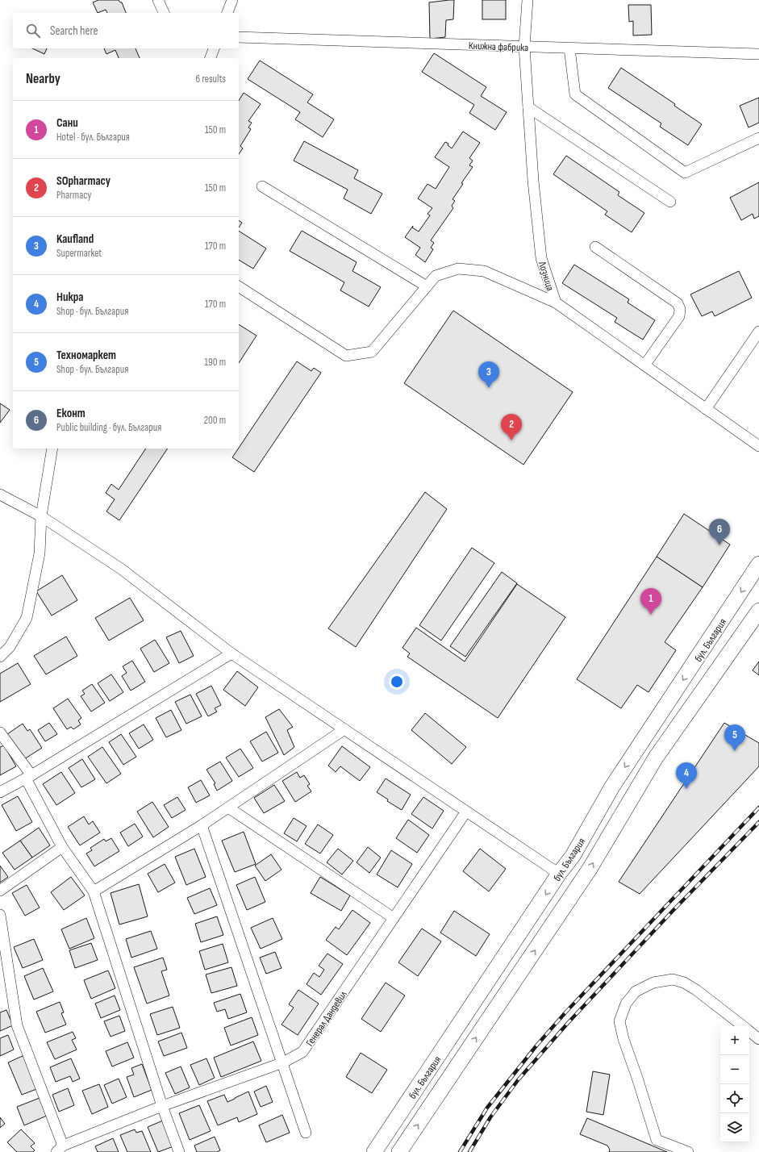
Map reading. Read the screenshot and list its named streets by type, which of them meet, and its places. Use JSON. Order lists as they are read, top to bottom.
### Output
{
  "streets": {
    "main road": ["бул. България"],
    "street": ["Книжна фабрика", "Лозница", "Генерал Дандевил"]
  },
  "crossings": [
    ["Книжна фабрика", "Лозница"]
  ],
  "page": {
    "search": "Search here",
    "heading": ["Nearby", "6 results"],
    "list": [
      {
        "mark": "1",
        "name": "Сани",
        "note": "Hotel · бул. България",
        "value": "150 m"
      },
      {
        "mark": "2",
        "name": "SOpharmacy",
        "note": "Pharmacy",
        "value": "150 m"
      },
      {
        "mark": "3",
        "name": "Kaufland",
        "note": "Supermarket",
        "value": "170 m"
      },
      {
        "mark": "4",
        "name": "Никра",
        "note": "Shop · бул. България",
        "value": "170 m"
      },
      {
        "mark": "5",
        "name": "Техномаркет",
        "note": "Shop · бул. България",
        "value": "190 m"
      },
      {
        "mark": "6",
        "name": "Еконт",
        "note": "Public building · бул. България",
        "value": "200 m"
      }
    ],
    "pins": [
      "3",
      "2",
      "6",
      "1",
      "5",
      "4"
    ],
    "map_buttons": ["+", "−"]
  }
}
